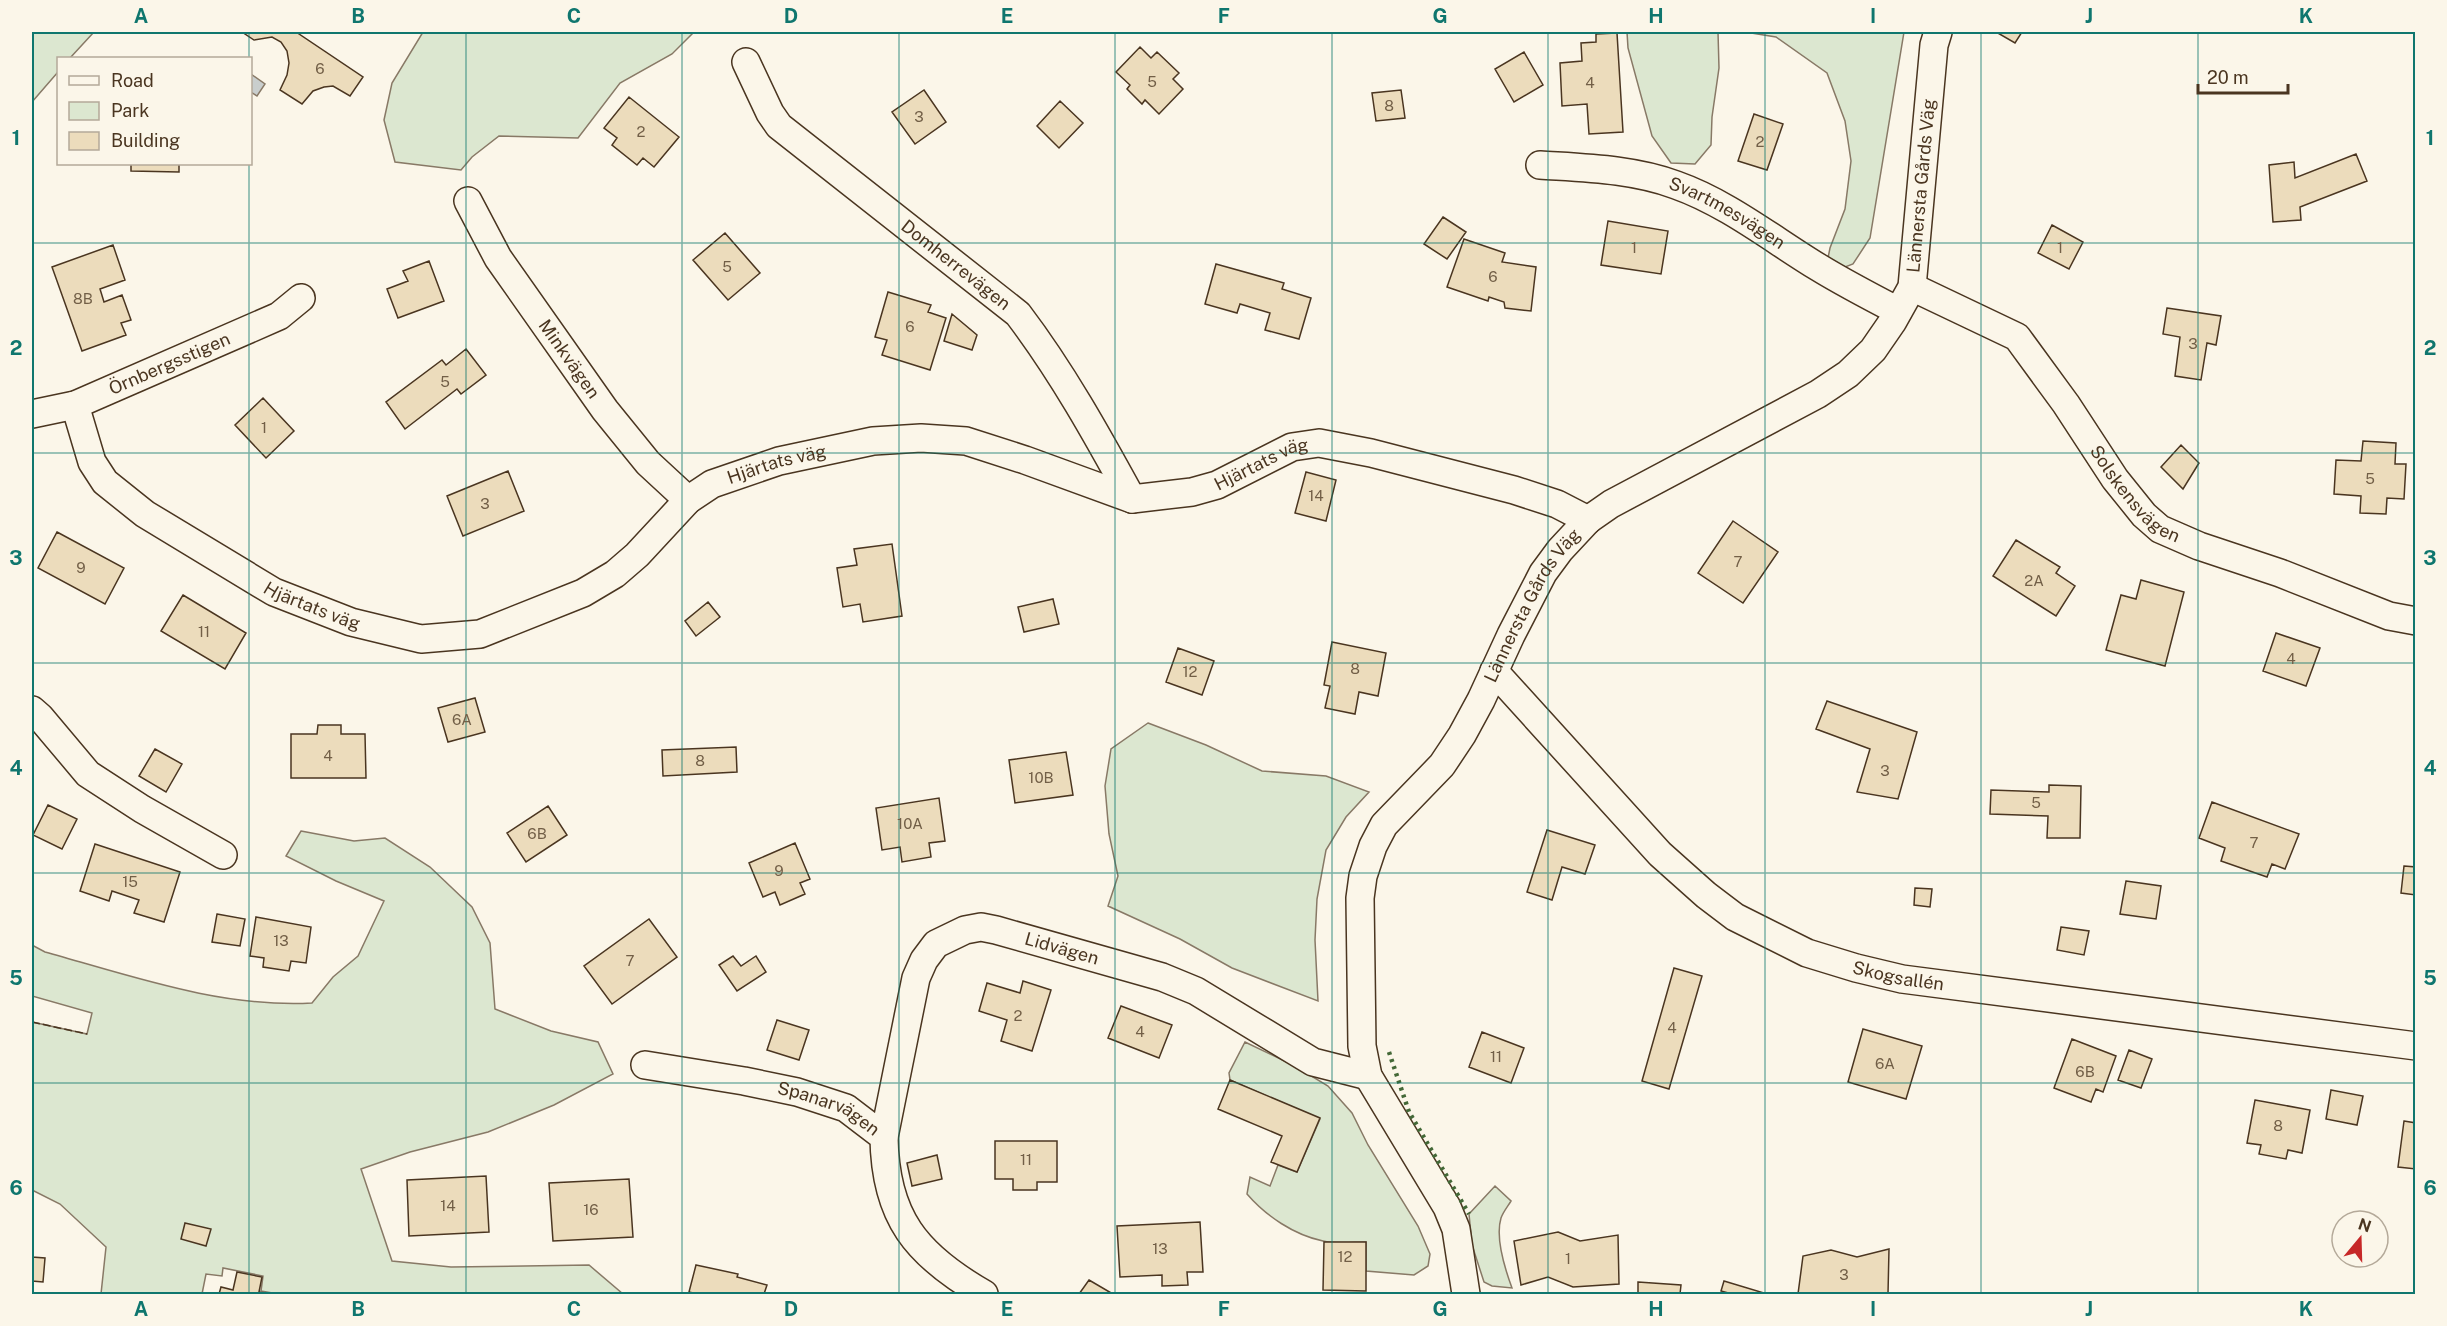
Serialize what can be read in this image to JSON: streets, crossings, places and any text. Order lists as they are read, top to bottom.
{
  "streets": {
    "street": [
      "Lännersta Gårds Väg",
      "Svartmesvägen",
      "Domherrevägen",
      "Minkvägen",
      "Örnbergsstigen",
      "Hjärtats väg",
      "Solskensvägen",
      "Lidvägen",
      "Skogsallén",
      "Spanarvägen"
    ]
  },
  "crossings": [
    ["Lännersta Gårds Väg", "Svartmesvägen"],
    ["Lännersta Gårds Väg", "Hjärtats väg"],
    ["Lännersta Gårds Väg", "Solskensvägen"],
    ["Lännersta Gårds Väg", "Lidvägen"],
    ["Lännersta Gårds Väg", "Skogsallén"],
    ["Domherrevägen", "Hjärtats väg"],
    ["Minkvägen", "Hjärtats väg"],
    ["Örnbergsstigen", "Hjärtats väg"],
    ["Lidvägen", "Spanarvägen"]
  ],
  "house_numbers": [
    "6",
    "5",
    "4",
    "8",
    "3",
    "2",
    "2",
    "1",
    "1",
    "5",
    "6",
    "8B",
    "6",
    "3",
    "5",
    "1",
    "5",
    "14",
    "3",
    "7",
    "9",
    "2A",
    "11",
    "4",
    "8",
    "12",
    "6A",
    "4",
    "8",
    "3",
    "10B",
    "5",
    "10A",
    "6B",
    "7",
    "9",
    "15",
    "13",
    "7",
    "2",
    "4",
    "4",
    "11",
    "6A",
    "6B",
    "8",
    "11",
    "14",
    "16",
    "13",
    "12",
    "1",
    "3"
  ],
  "legend": ["Road", "Park", "Building"],
  "scale_bar": "20 m",
  "north": "top",
  "grid": {
    "columns": [
      "A",
      "B",
      "C",
      "D",
      "E",
      "F",
      "G",
      "H",
      "I",
      "J",
      "K"
    ],
    "rows": [
      "1",
      "2",
      "3",
      "4",
      "5",
      "6"
    ]
  }
}
